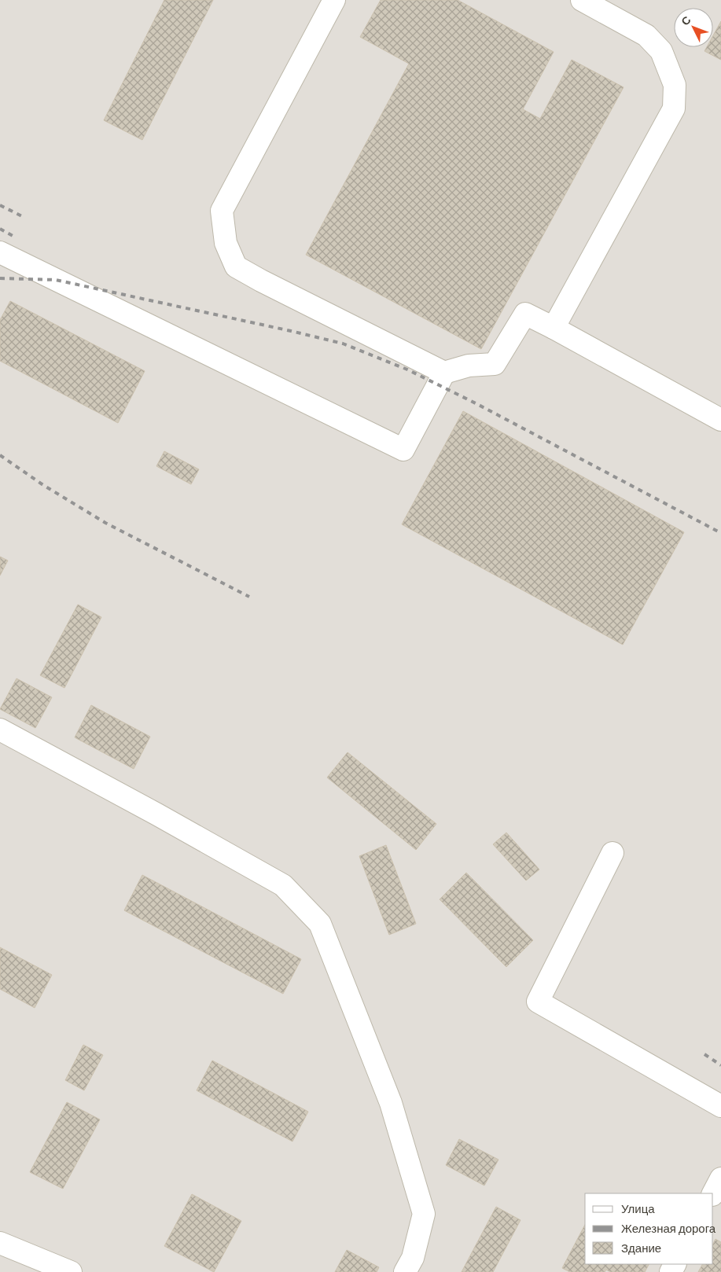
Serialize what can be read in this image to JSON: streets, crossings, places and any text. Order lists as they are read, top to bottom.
{
  "legend": ["Улица", "Железная дорога", "Здание"],
  "north": "top left"
}
